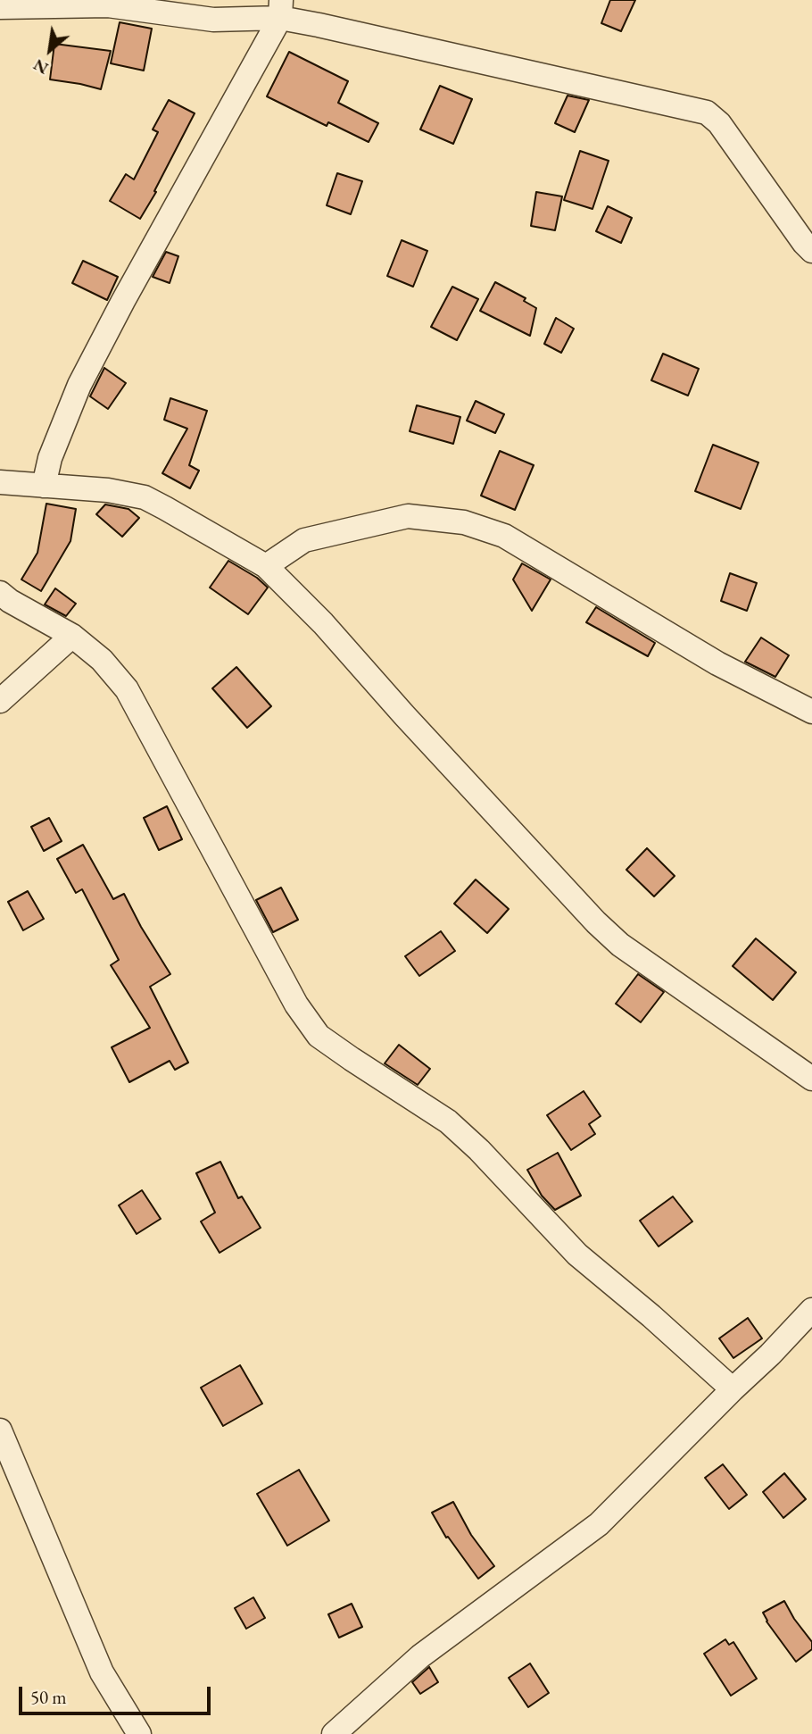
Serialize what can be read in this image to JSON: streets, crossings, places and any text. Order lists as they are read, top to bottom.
{
  "scale_bar": "50 m",
  "north": "bottom left"
}
